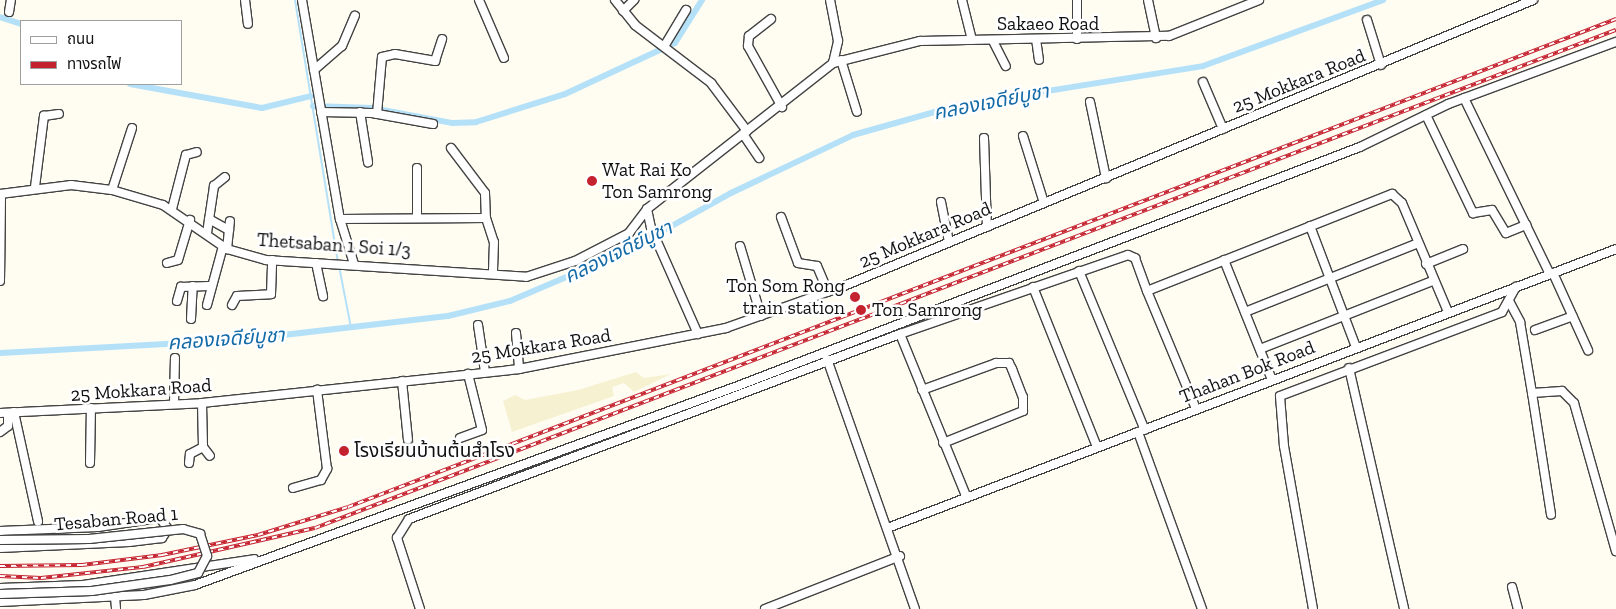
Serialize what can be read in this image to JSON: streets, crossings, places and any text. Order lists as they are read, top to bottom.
{
  "streets": {
    "street": [
      "Sakaeo Road",
      "25 Mokkara Road",
      "Thetsaban 1 Soi 1/3",
      "Thahan Bok Road",
      "Tesaban Road 1"
    ]
  },
  "water": ["คลองเจดีย์บูชา"],
  "places": [
    "Wat Rai Ko Ton Samrong",
    "Ton Som Rong train station",
    "Ton Samrong",
    "โรงเรียนบ้านต้นสำโรง"
  ],
  "legend": ["ถนน", "ทางรถไฟ"]
}
